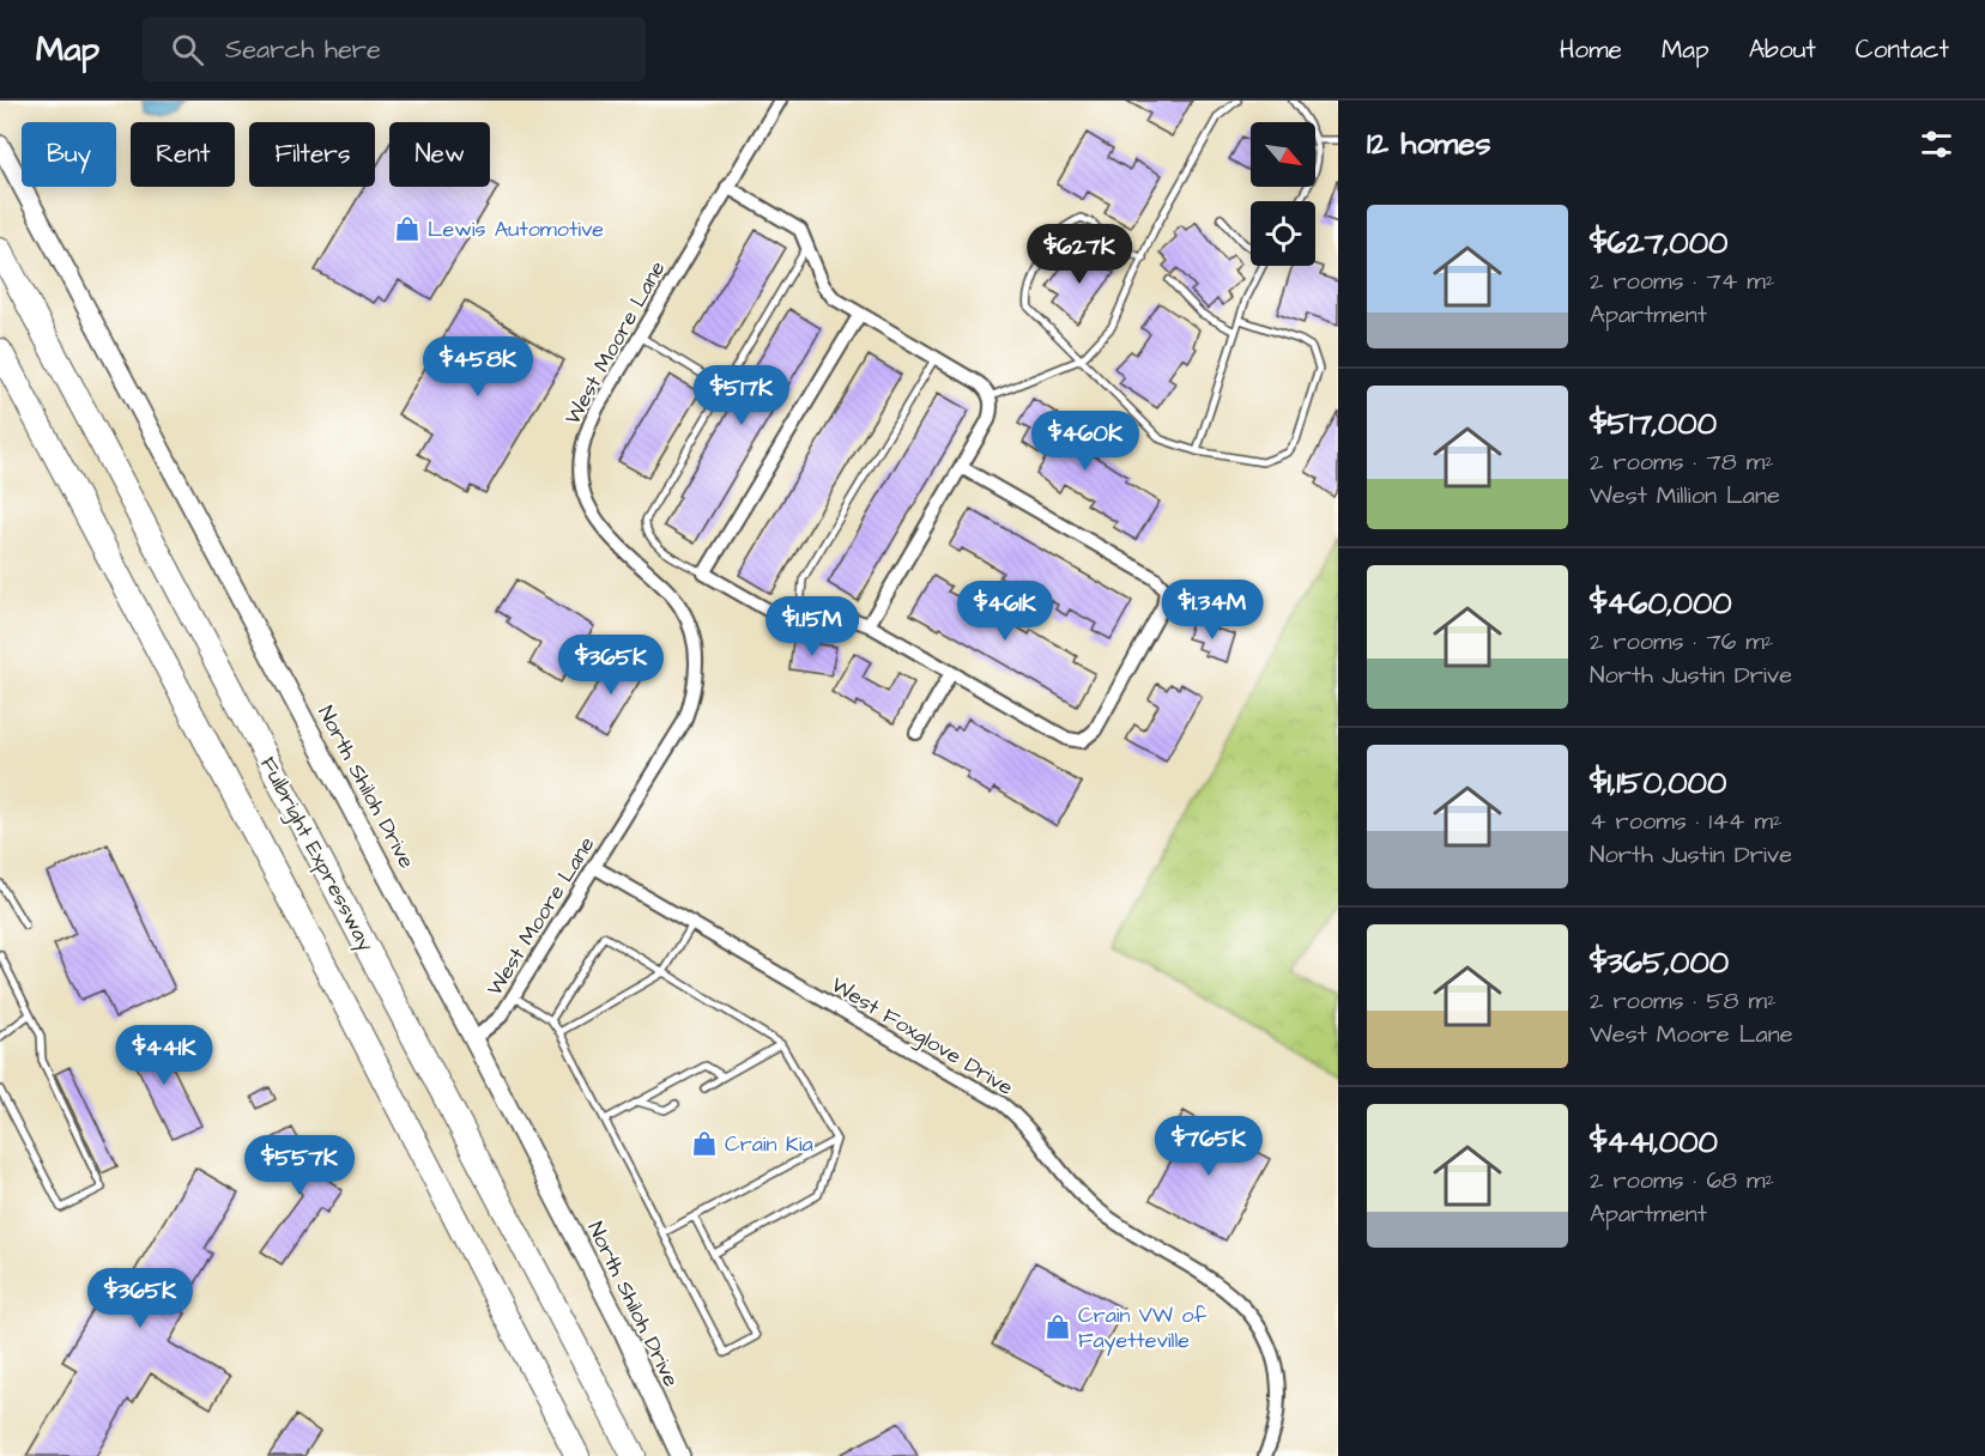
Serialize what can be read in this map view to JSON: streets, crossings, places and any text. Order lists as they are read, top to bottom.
{
  "streets": {
    "highway": ["Fulbright Expressway"],
    "street": ["West Moore Lane", "North Shiloh Drive", "West Foxglove Drive"]
  },
  "crossings": [
    ["West Moore Lane", "North Shiloh Drive"],
    ["West Moore Lane", "West Foxglove Drive"]
  ],
  "places": {
    "shop": ["Lewis Automotive", "Crain Kia", "Crain VW of Fayetteville"]
  },
  "north": "bottom right",
  "page": {
    "header": "Map",
    "search": "Search here",
    "nav": [
      "Home",
      "Map",
      "About",
      "Contact"
    ],
    "heading": "12 homes",
    "chip": [
      "Buy",
      "Rent",
      "Filters",
      "New"
    ],
    "list": [
      {
        "name": "$627,000",
        "note": "2 rooms · 74 m² · Apartment"
      },
      {
        "name": "$517,000",
        "note": "2 rooms · 78 m² · West Million Lane"
      },
      {
        "name": "$460,000",
        "note": "2 rooms · 76 m² · North Justin Drive"
      },
      {
        "name": "$1,150,000",
        "note": "4 rooms · 144 m² · North Justin Drive"
      },
      {
        "name": "$365,000",
        "note": "2 rooms · 58 m² · West Moore Lane"
      },
      {
        "name": "$441,000",
        "note": "2 rooms · 68 m² · Apartment"
      }
    ],
    "price": [
      "$627K",
      "$458K",
      "$517K",
      "$460K",
      "$1.34M",
      "$461K",
      "$1.15M",
      "$365K",
      "$441K",
      "$765K",
      "$557K",
      "$365K"
    ]
  }
}
